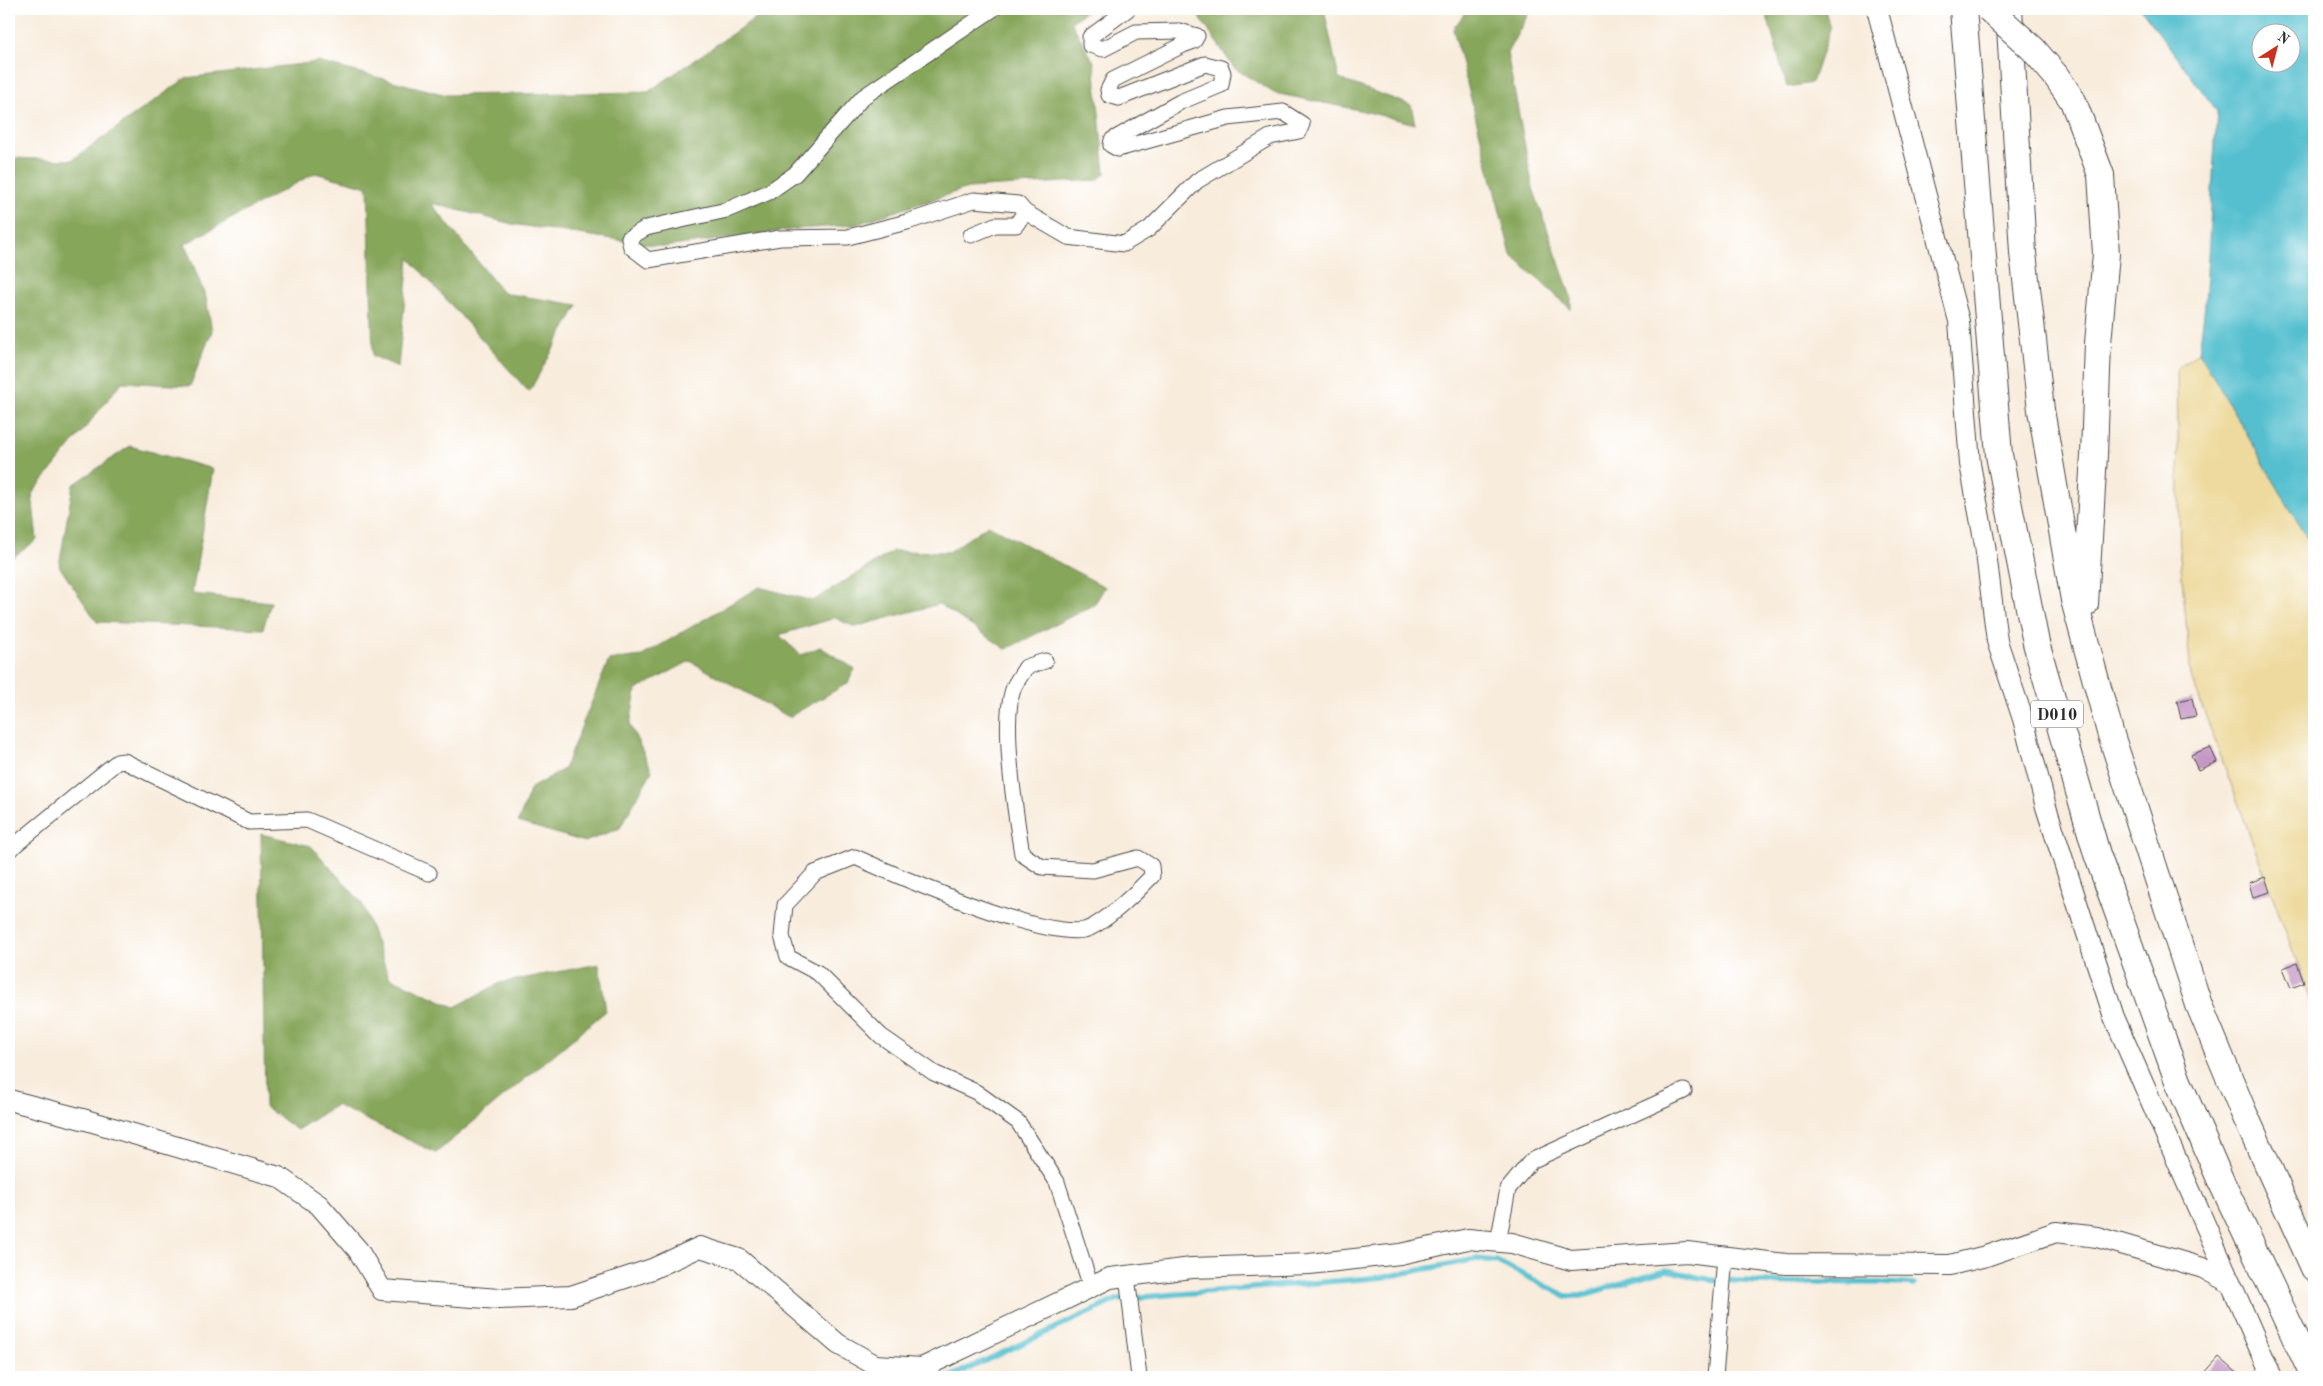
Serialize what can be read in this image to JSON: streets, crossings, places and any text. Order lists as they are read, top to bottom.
{
  "streets": {
    "highway": ["D010"]
  },
  "north": "top right"
}
